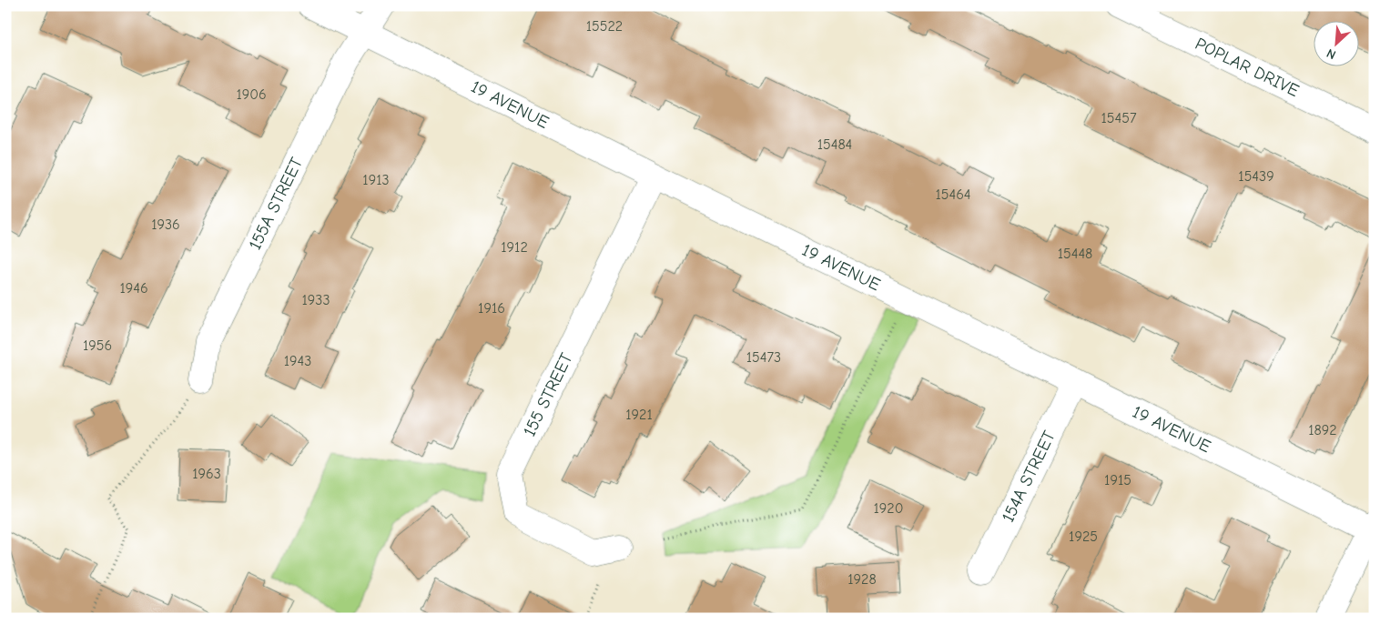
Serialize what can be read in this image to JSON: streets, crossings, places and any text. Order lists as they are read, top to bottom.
{
  "streets": {
    "street": [
      "POPLAR DRIVE",
      "19 AVENUE",
      "155A STREET",
      "155 STREET",
      "154A STREET"
    ]
  },
  "crossings": [
    ["19 AVENUE", "155A STREET"],
    ["19 AVENUE", "155 STREET"],
    ["19 AVENUE", "154A STREET"]
  ],
  "house_numbers": [
    "15522",
    "1906",
    "15457",
    "15484",
    "15439",
    "1913",
    "15464",
    "1936",
    "1912",
    "15448",
    "1946",
    "1933",
    "1916",
    "1956",
    "15473",
    "1943",
    "1921",
    "1892",
    "1963",
    "1915",
    "1920",
    "1925",
    "1928"
  ],
  "north": "bottom left"
}
